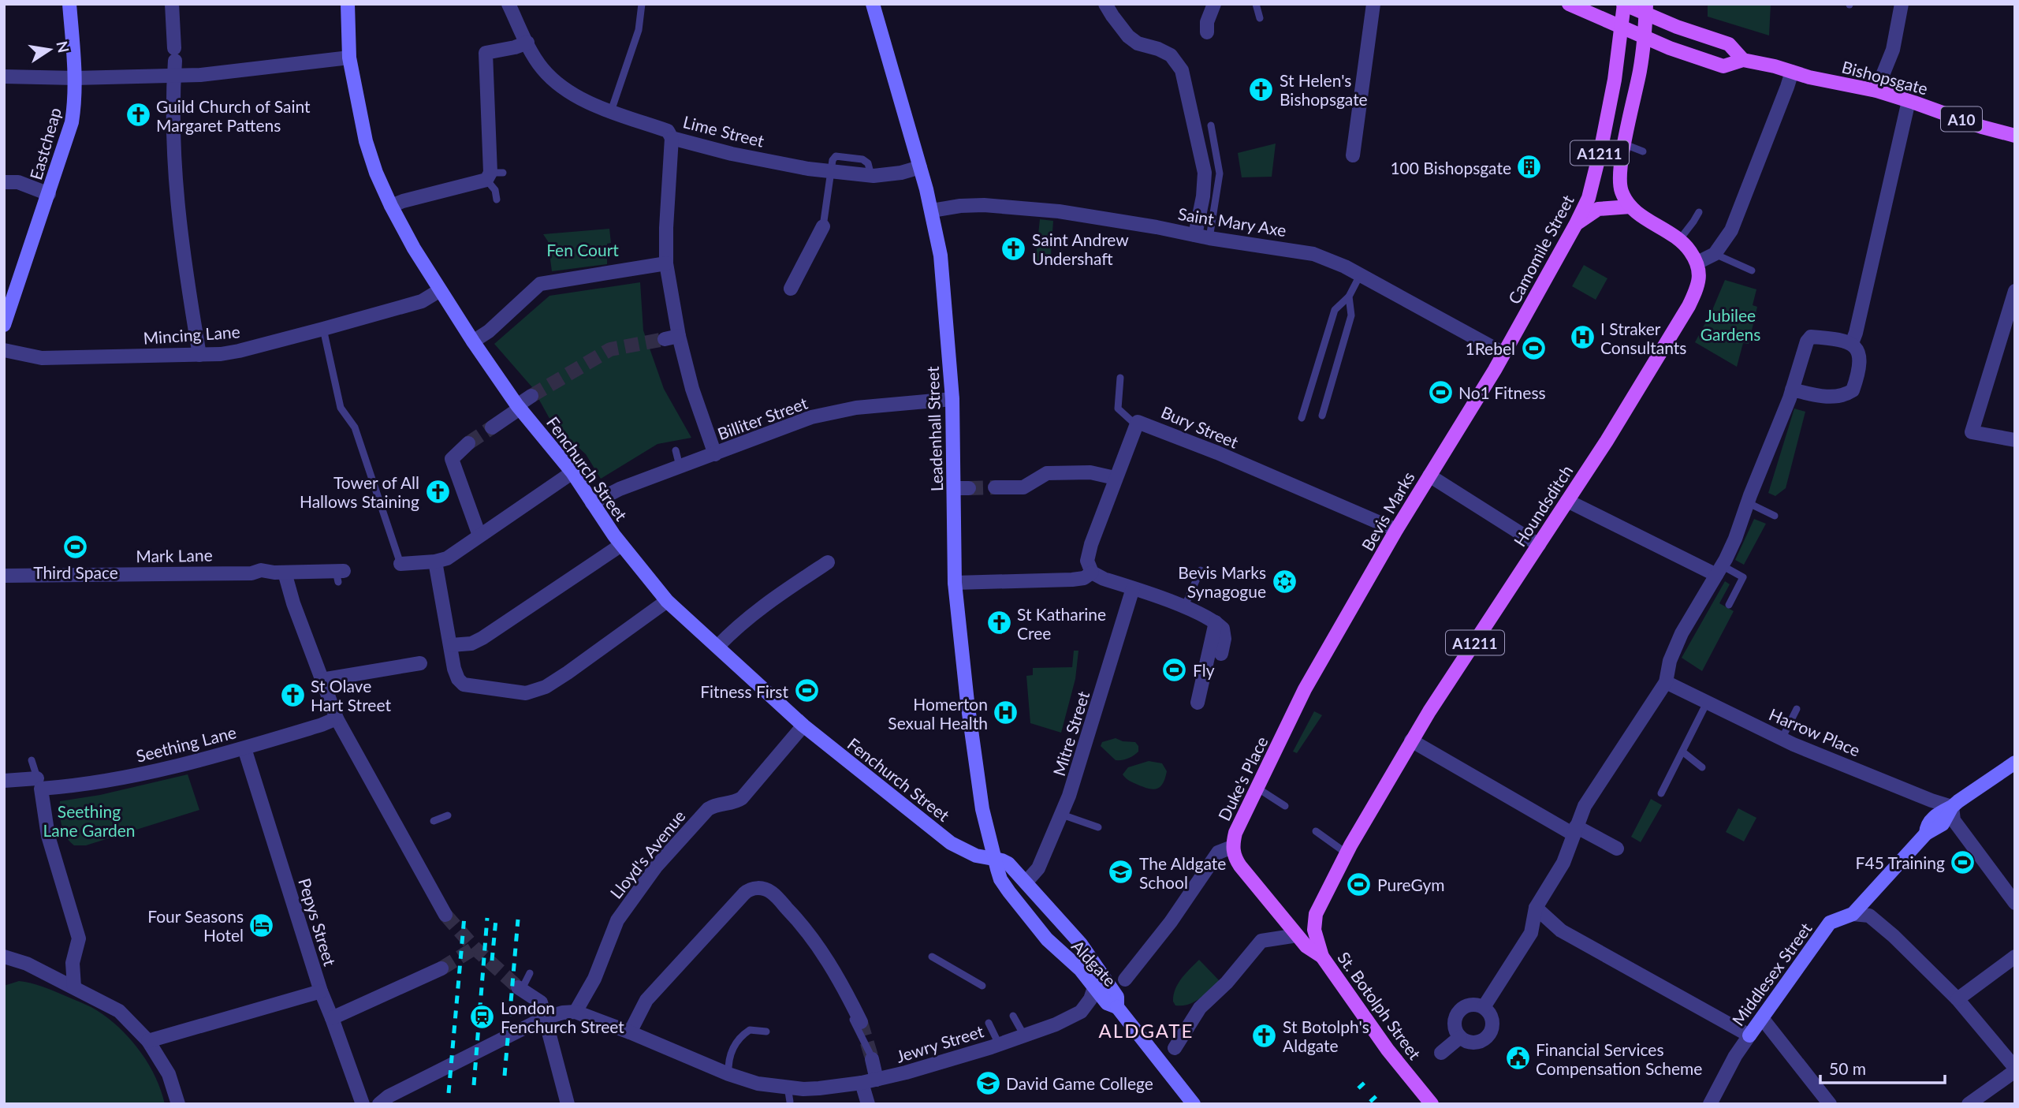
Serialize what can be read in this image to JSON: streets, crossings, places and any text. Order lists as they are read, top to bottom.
{
  "streets": {
    "main road": [
      "Bishopsgate",
      "A10",
      "A1211",
      "Camomile Street",
      "Houndsditch",
      "Bevis Marks",
      "Duke's Place",
      "St. Botolph Street"
    ],
    "street": [
      "Lime Street",
      "Eastcheap",
      "Saint Mary Axe",
      "Mincing Lane",
      "Billiter Street",
      "Bury Street",
      "Leadenhall Street",
      "Fenchurch Street",
      "Mark Lane",
      "Harrow Place",
      "Mitre Street",
      "Seething Lane",
      "Lloyd's Avenue",
      "Pepys Street",
      "Aldgate",
      "Middlesex Street",
      "Jewry Street"
    ]
  },
  "crossings": [
    ["Bishopsgate", "A1211"],
    ["Bishopsgate", "Camomile Street"],
    ["Lime Street", "Leadenhall Street"],
    ["A1211", "Camomile Street"],
    ["Saint Mary Axe", "Camomile Street"],
    ["Saint Mary Axe", "Leadenhall Street"],
    ["Saint Mary Axe", "Bevis Marks"],
    ["Camomile Street", "Bevis Marks"],
    ["Mincing Lane", "Fenchurch Street"],
    ["Billiter Street", "Leadenhall Street"],
    ["Billiter Street", "Fenchurch Street"],
    ["Bury Street", "Bevis Marks"],
    ["Leadenhall Street", "Aldgate"],
    ["Fenchurch Street", "Lloyd's Avenue"],
    ["Fenchurch Street", "Aldgate"],
    ["Houndsditch", "St. Botolph Street"],
    ["Bevis Marks", "Duke's Place"],
    ["Harrow Place", "Middlesex Street"],
    ["Mitre Street", "Aldgate"],
    ["Seething Lane", "Pepys Street"],
    ["Duke's Place", "St. Botolph Street"],
    ["Lloyd's Avenue", "Jewry Street"],
    ["Aldgate", "Jewry Street"]
  ],
  "districts": ["ALDGATE"],
  "parks": ["Fen Court", "Jubilee Gardens", "Seething Lane Garden"],
  "places": {
    "church": [
      "St Helen's Bishopsgate",
      "Guild Church of Saint Margaret Pattens",
      "Saint Andrew Undershaft",
      "Tower of All Hallows Staining",
      "St Katharine Cree",
      "St Olave Hart Street",
      "St Botolph's Aldgate"
    ],
    "building": ["100 Bishopsgate"],
    "hospital": ["I Straker Consultants", "Homerton Sexual Health"],
    "sports": [
      "1Rebel",
      "No1 Fitness",
      "Third Space",
      "Fly",
      "Fitness First",
      "F45 Training",
      "PureGym"
    ],
    "synagogue": ["Bevis Marks Synagogue"],
    "school or university": ["The Aldgate School", "David Game College"],
    "hotel": ["Four Seasons Hotel"],
    "station": ["London Fenchurch Street"],
    "public building": ["Financial Services Compensation Scheme"]
  },
  "scale_bar": "50 m",
  "north": "right"
}
